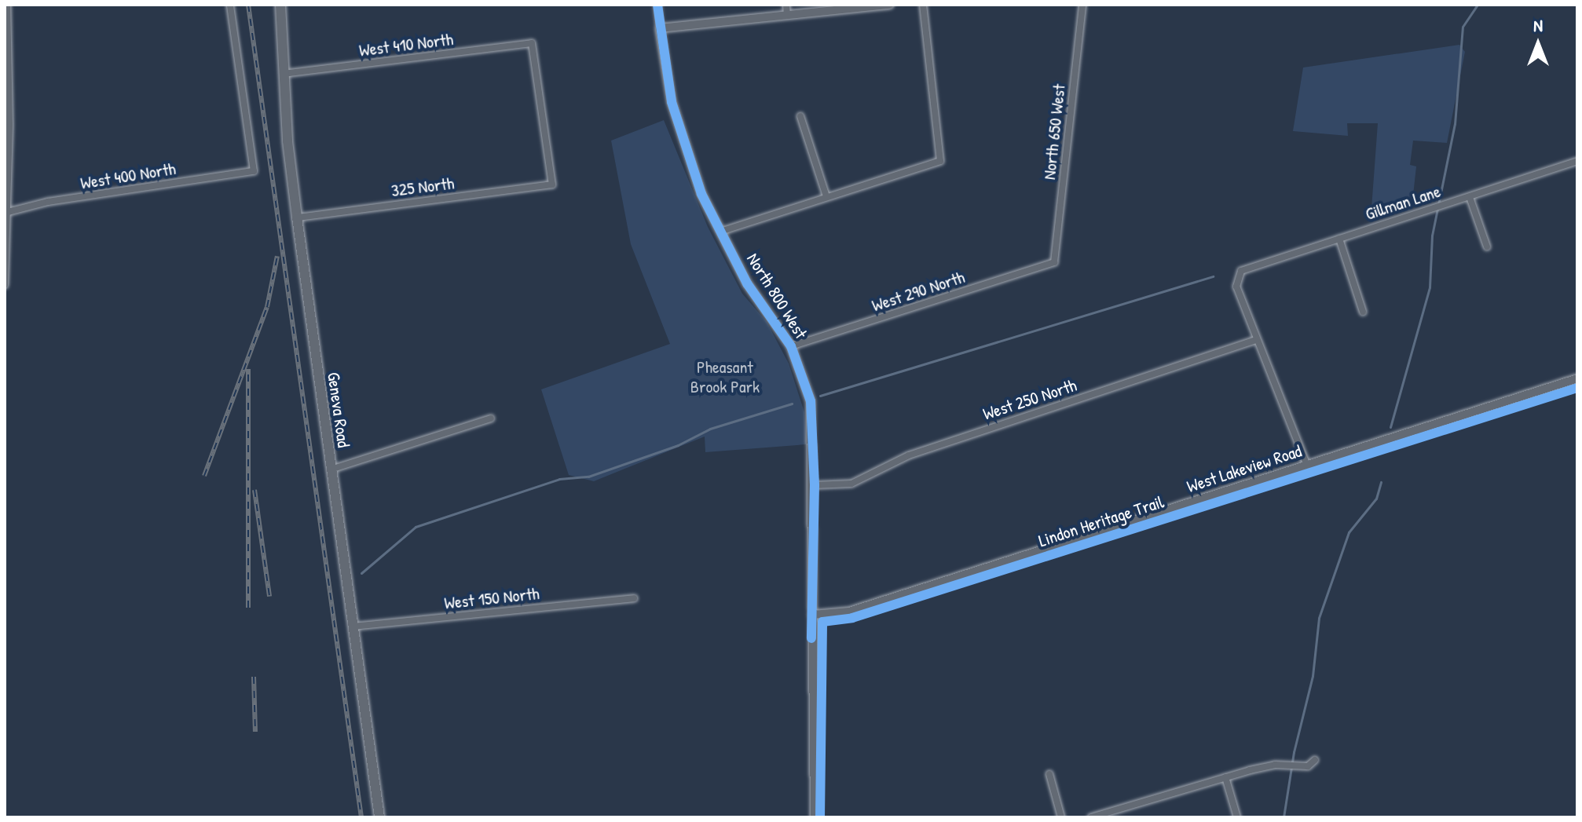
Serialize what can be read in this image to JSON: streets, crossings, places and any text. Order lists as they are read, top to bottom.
{
  "streets": {
    "main road": ["Geneva Road"],
    "street": [
      "West 410 North",
      "North 650 West",
      "West 400 North",
      "325 North",
      "Gillman Lane",
      "West 290 North",
      "North 800 West",
      "West 250 North",
      "West Lakeview Road",
      "West 150 North"
    ],
    "cycle path": ["Lindon Heritage Trail"]
  },
  "crossings": [
    ["West 410 North", "325 North"],
    ["West 410 North", "Geneva Road"],
    ["North 650 West", "West 290 North"],
    ["325 North", "Geneva Road"],
    ["Gillman Lane", "West 250 North"],
    ["West 290 North", "North 800 West"],
    ["North 800 West", "West 250 North"],
    ["North 800 West", "West Lakeview Road"],
    ["Geneva Road", "West 150 North"]
  ],
  "parks": ["Pheasant Brook Park"],
  "north": "top"
}
